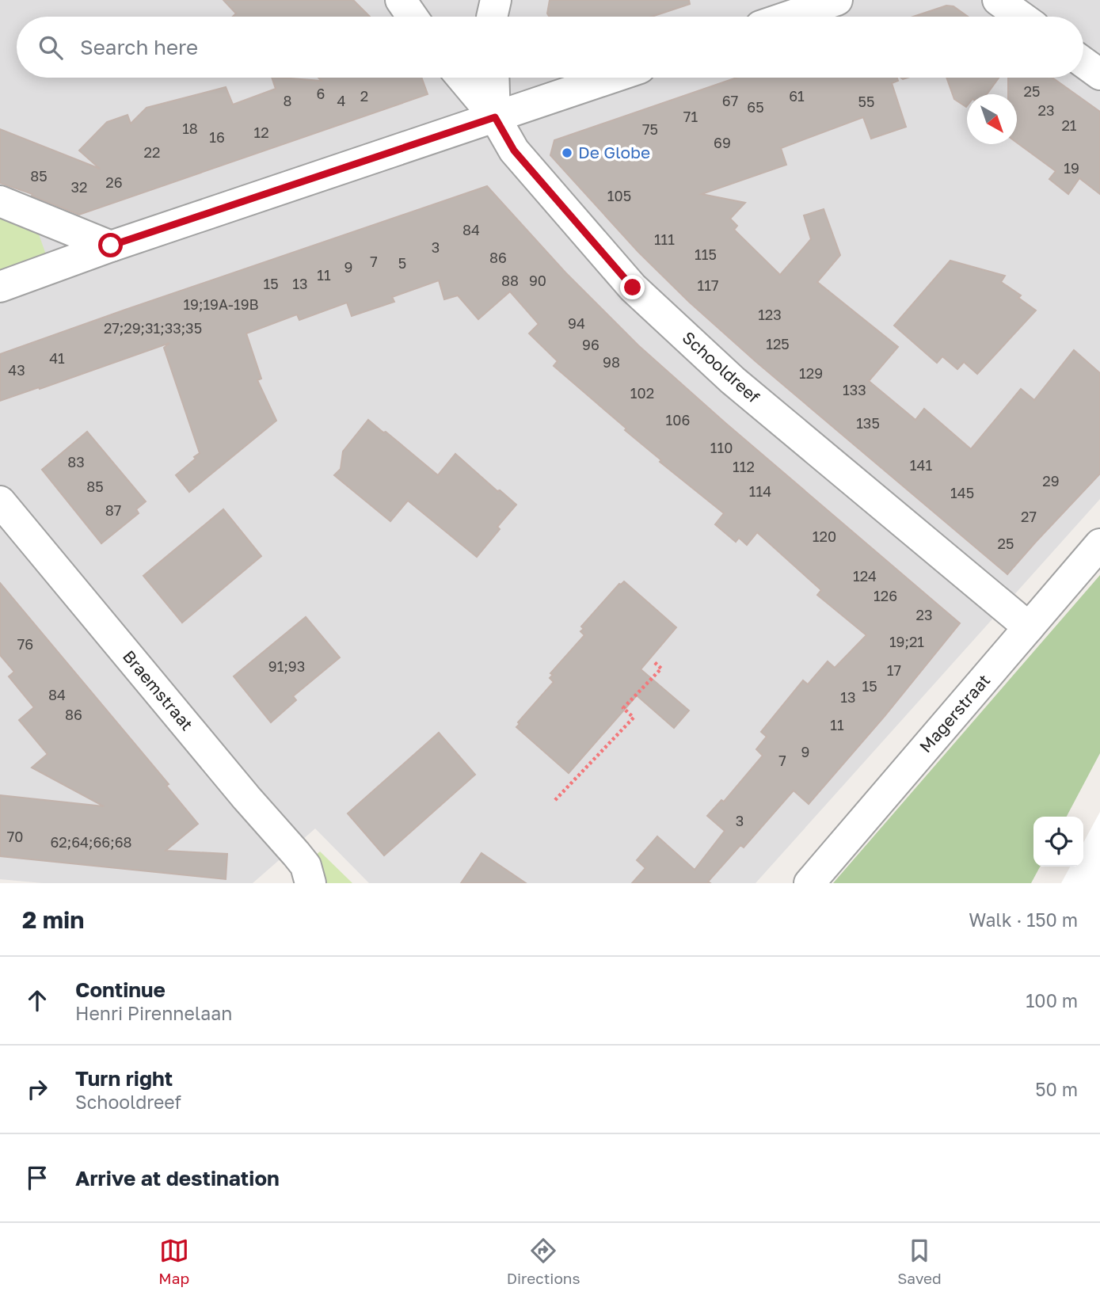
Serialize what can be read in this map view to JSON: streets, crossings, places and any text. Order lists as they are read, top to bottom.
{
  "streets": {
    "street": ["Schooldreef", "Braemstraat", "Magerstraat"]
  },
  "crossings": [
    ["Schooldreef", "Magerstraat"]
  ],
  "places": ["De Globe"],
  "house_numbers": [
    "25",
    "6",
    "2",
    "61",
    "8",
    "4",
    "67",
    "55",
    "65",
    "23",
    "71",
    "21",
    "18",
    "75",
    "12",
    "16",
    "69",
    "22",
    "19",
    "85",
    "26",
    "32",
    "105",
    "84",
    "111",
    "3",
    "115",
    "86",
    "7",
    "5",
    "9",
    "11",
    "88",
    "90",
    "15",
    "13",
    "117",
    "19;19A-19B",
    "123",
    "94",
    "27;29;31;33;35",
    "125",
    "96",
    "41",
    "98",
    "43",
    "129",
    "133",
    "102",
    "106",
    "135",
    "110",
    "83",
    "141",
    "112",
    "29",
    "85",
    "114",
    "145",
    "87",
    "27",
    "120",
    "25",
    "124",
    "126",
    "23",
    "19;21",
    "76",
    "91;93",
    "17",
    "15",
    "84",
    "13",
    "86",
    "11",
    "9",
    "7",
    "3",
    "70",
    "62;64;66;68"
  ],
  "north": "bottom right",
  "page": {
    "search": "Search here",
    "heading": ["2 min", "Walk · 150 m"],
    "list": [
      ["Continue", "Henri Pirennelaan", "100 m"],
      ["Turn right", "Schooldreef", "50 m"],
      "Arrive at destination"
    ],
    "nav": ["Map", "Directions", "Saved"]
  }
}
